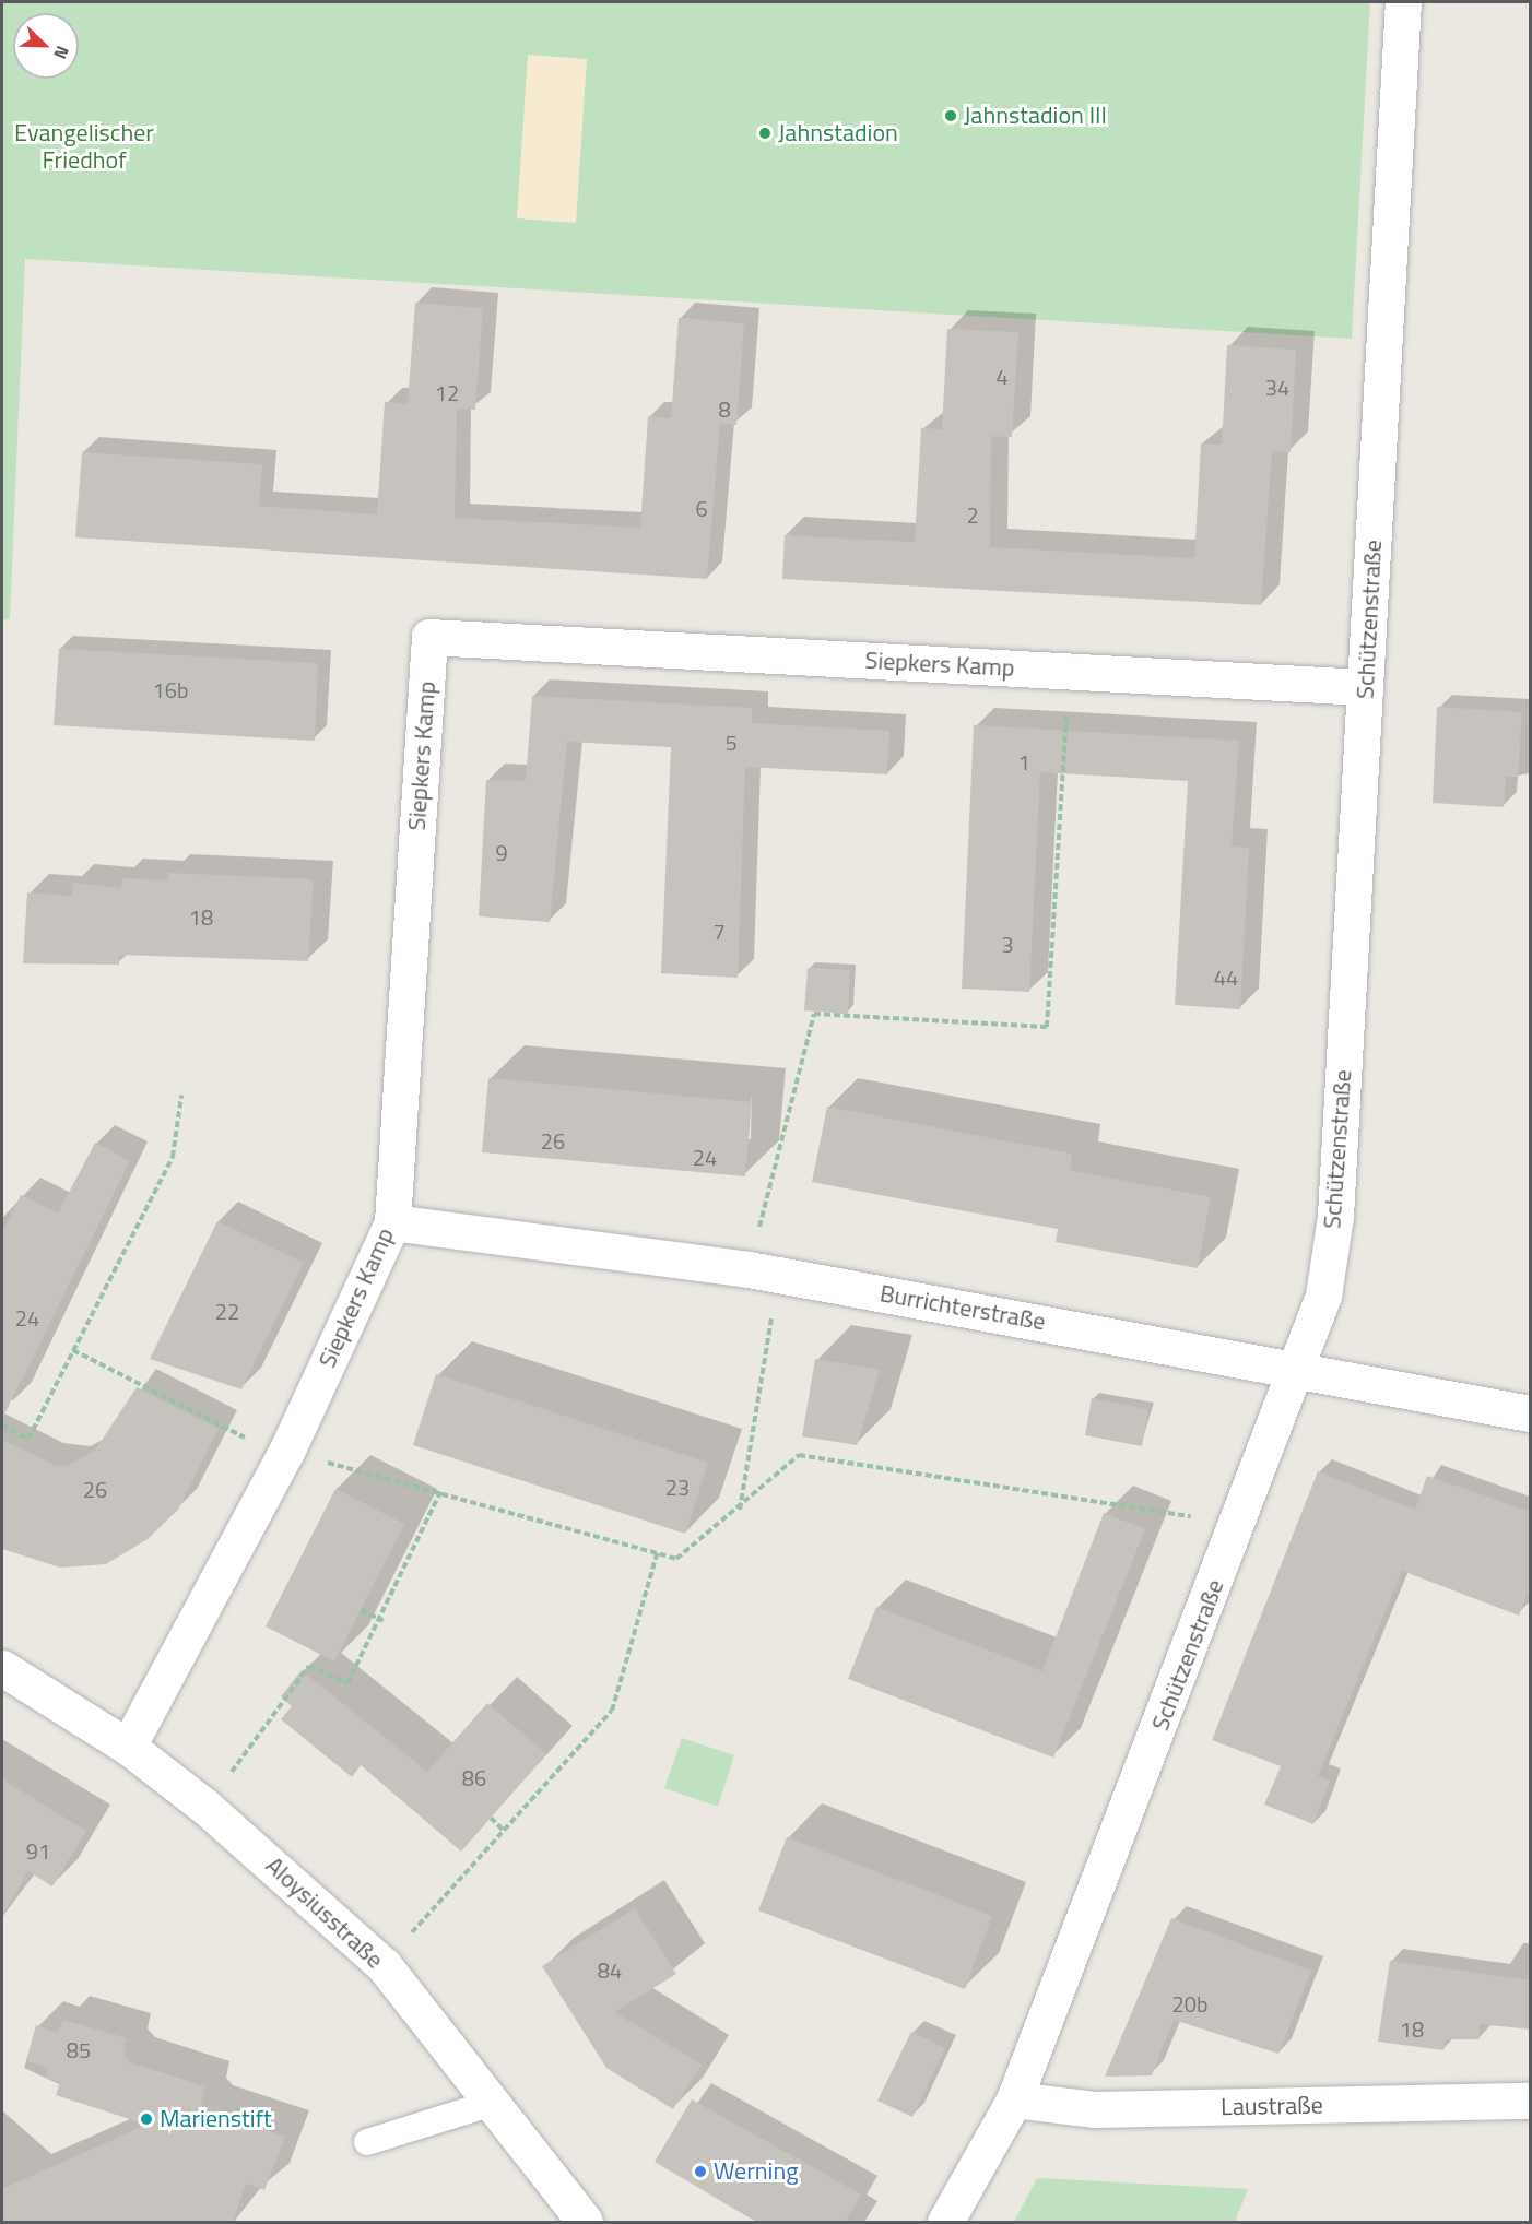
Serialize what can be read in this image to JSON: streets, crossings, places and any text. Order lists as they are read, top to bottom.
{
  "streets": {
    "street": [
      "Schützenstraße",
      "Siepkers Kamp",
      "Burrichterstraße",
      "Aloysiusstraße",
      "Laustraße"
    ]
  },
  "crossings": [
    ["Schützenstraße", "Siepkers Kamp"],
    ["Schützenstraße", "Burrichterstraße"],
    ["Schützenstraße", "Laustraße"],
    ["Siepkers Kamp", "Burrichterstraße"],
    ["Siepkers Kamp", "Aloysiusstraße"]
  ],
  "parks": ["Evangelischer Friedhof"],
  "places": [
    "Jahnstadion III",
    "Jahnstadion",
    "Marienstift",
    "Werning"
  ],
  "house_numbers": [
    "4",
    "34",
    "12",
    "8",
    "6",
    "2",
    "16b",
    "5",
    "1",
    "9",
    "18",
    "7",
    "3",
    "44",
    "26",
    "24",
    "22",
    "24",
    "23",
    "26",
    "86",
    "91",
    "84",
    "20b",
    "18",
    "85"
  ],
  "north": "bottom right"
}
